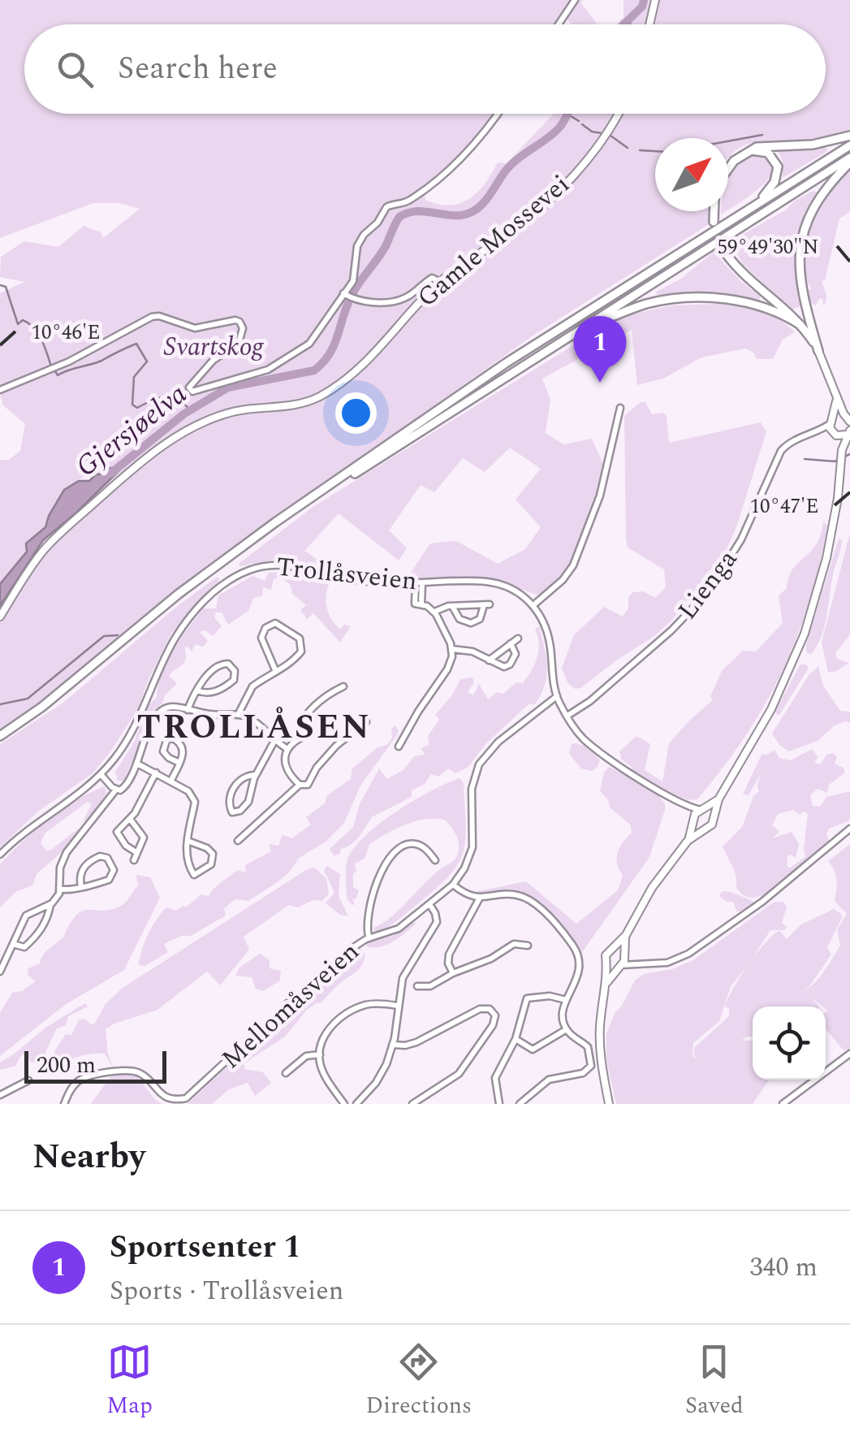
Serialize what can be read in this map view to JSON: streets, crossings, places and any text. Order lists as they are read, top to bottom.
{
  "streets": {
    "main road": ["Gamle Mossevei"],
    "street": ["Trollåsveien", "Lienga", "Mellomåsveien"]
  },
  "districts": ["TROLLÅSEN"],
  "water": ["Gjersjøelva"],
  "parks": ["Svartskog"],
  "scale_bar": "200 m",
  "north": "top right",
  "page": {
    "search": "Search here",
    "pins": "1",
    "scale": "200 m",
    "heading": "Nearby",
    "list": [
      {
        "mark": "1",
        "name": "Sportsenter 1",
        "note": "Sports · Trollåsveien",
        "value": "340 m"
      }
    ],
    "nav": ["Map", "Directions", "Saved"]
  },
  "coordinates": ["59°49'30\"N", "10°46'E", "10°47'E"]
}
